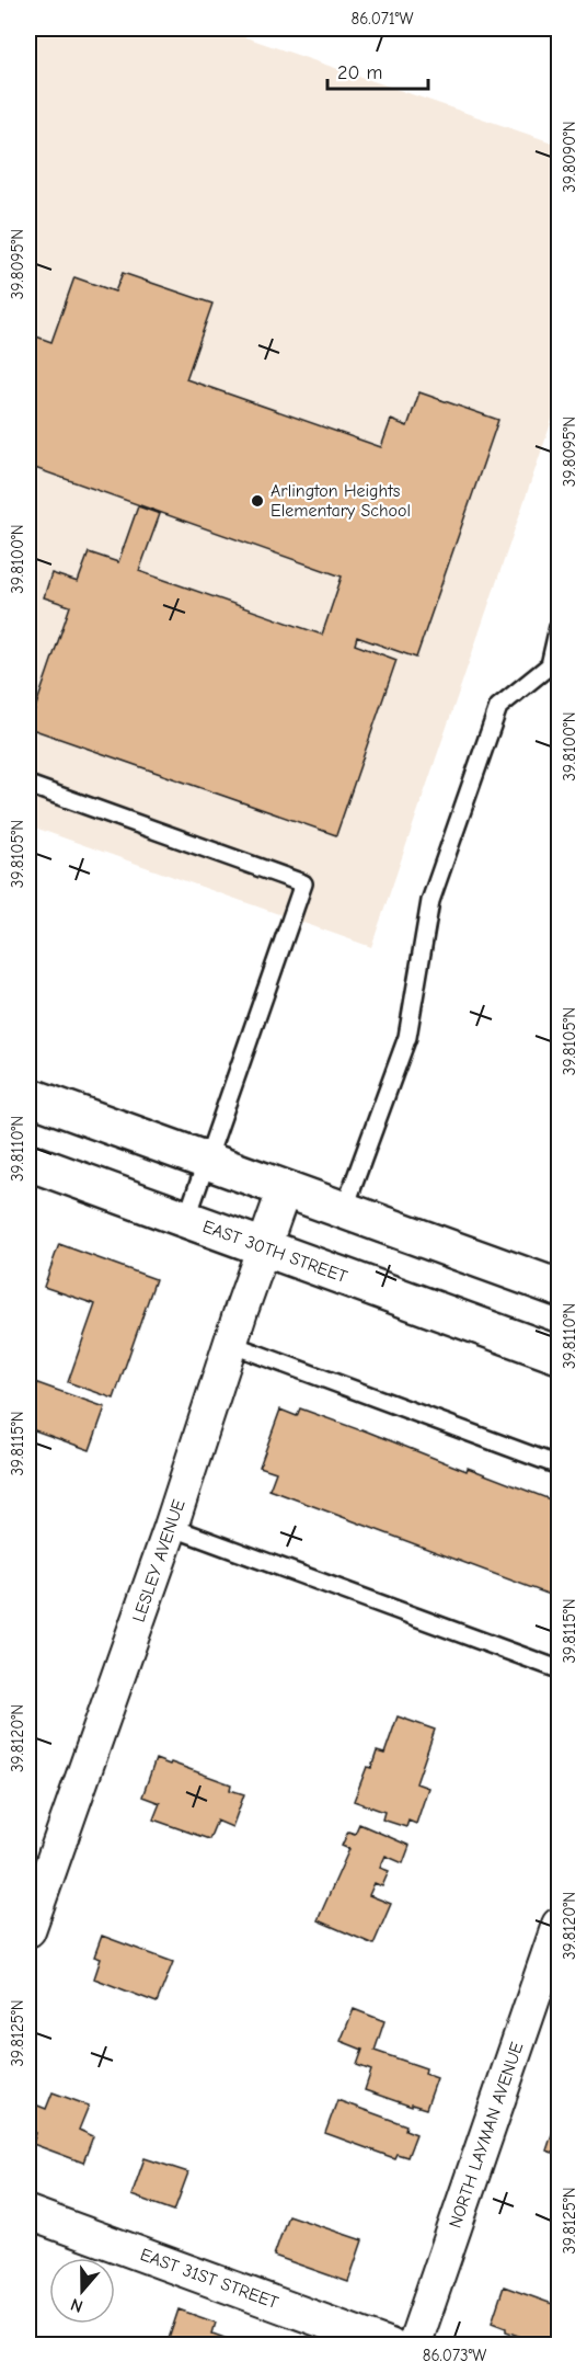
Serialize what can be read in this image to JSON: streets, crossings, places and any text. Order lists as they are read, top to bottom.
{
  "streets": {
    "main road": ["EAST 30TH STREET"],
    "street": ["LESLEY AVENUE", "NORTH LAYMAN AVENUE", "EAST 31ST STREET"]
  },
  "crossings": [
    ["EAST 30TH STREET", "LESLEY AVENUE"]
  ],
  "places": ["Arlington Heights Elementary School"],
  "scale_bar": "20 m",
  "north": "bottom",
  "coordinates": [
    "86.071°W",
    "39.8090°N",
    "39.8095°N",
    "39.8100°N",
    "39.8105°N",
    "39.8110°N",
    "39.8115°N",
    "39.8120°N",
    "39.8125°N",
    "86.073°W"
  ]
}
